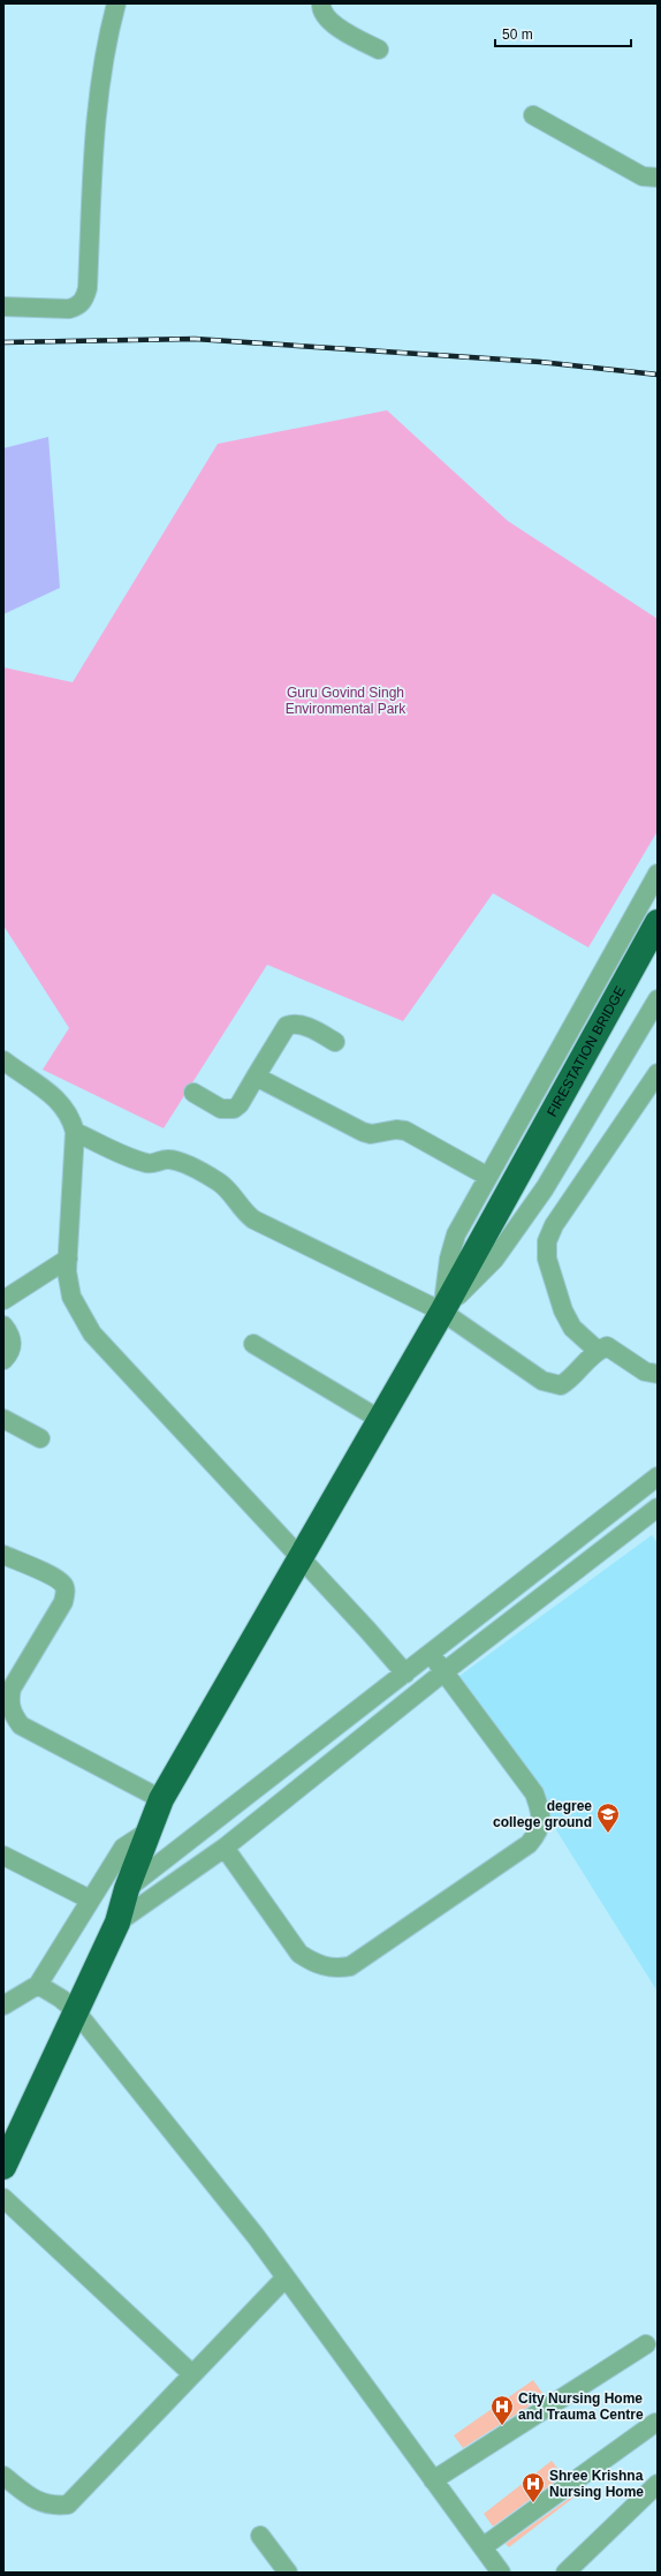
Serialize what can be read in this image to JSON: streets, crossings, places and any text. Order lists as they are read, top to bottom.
{
  "streets": {
    "highway": ["FIRESTATION BRIDGE"]
  },
  "parks": ["Guru Govind Singh Environmental Park"],
  "places": {
    "school or university": ["degree college ground"],
    "hospital": ["City Nursing Home and Trauma Centre", "Shree Krishna Nursing Home"]
  },
  "scale_bar": "50 m"
}
